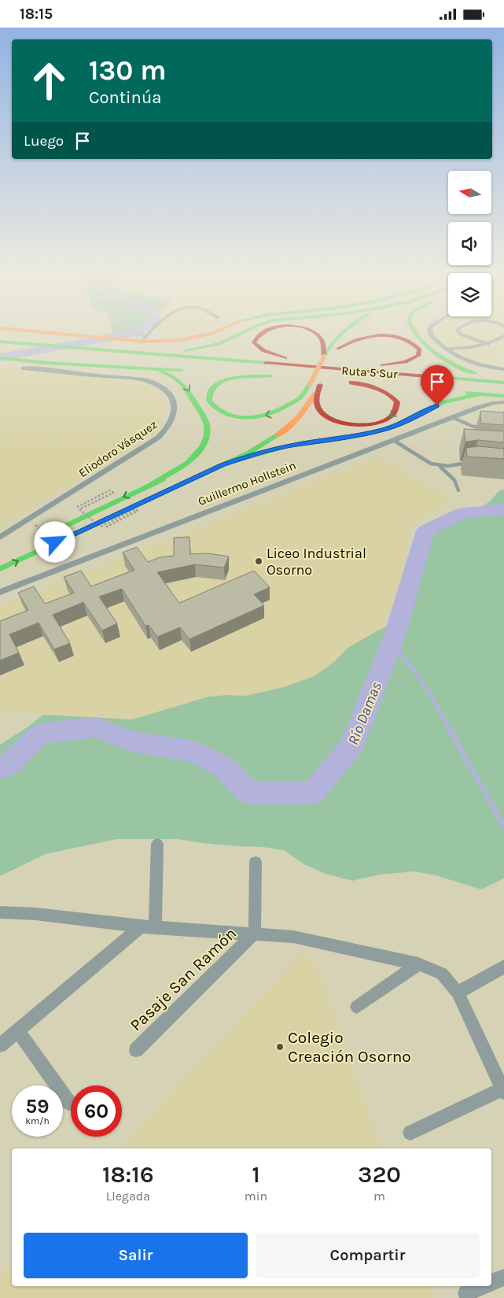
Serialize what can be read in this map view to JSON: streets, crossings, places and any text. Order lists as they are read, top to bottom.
{
  "streets": {
    "main road": ["Ruta 5 Sur"],
    "street": ["Eliodoro Vásquez", "Guillermo Hollstein", "Pasaje San Ramón"]
  },
  "water": ["Río Damas"],
  "places": ["Liceo Industrial Osorno", "Colegio Creación Osorno"],
  "north": "left",
  "page": {
    "status": "18:15",
    "turn": ["130 m", "Continúa"],
    "then": "Luego",
    "speed": "59 km/h",
    "limit": "60",
    "eta": [
      "18:16",
      "Llegada",
      "1",
      "min",
      "320",
      "m"
    ],
    "buttons": ["Salir", "Compartir"]
  }
}
